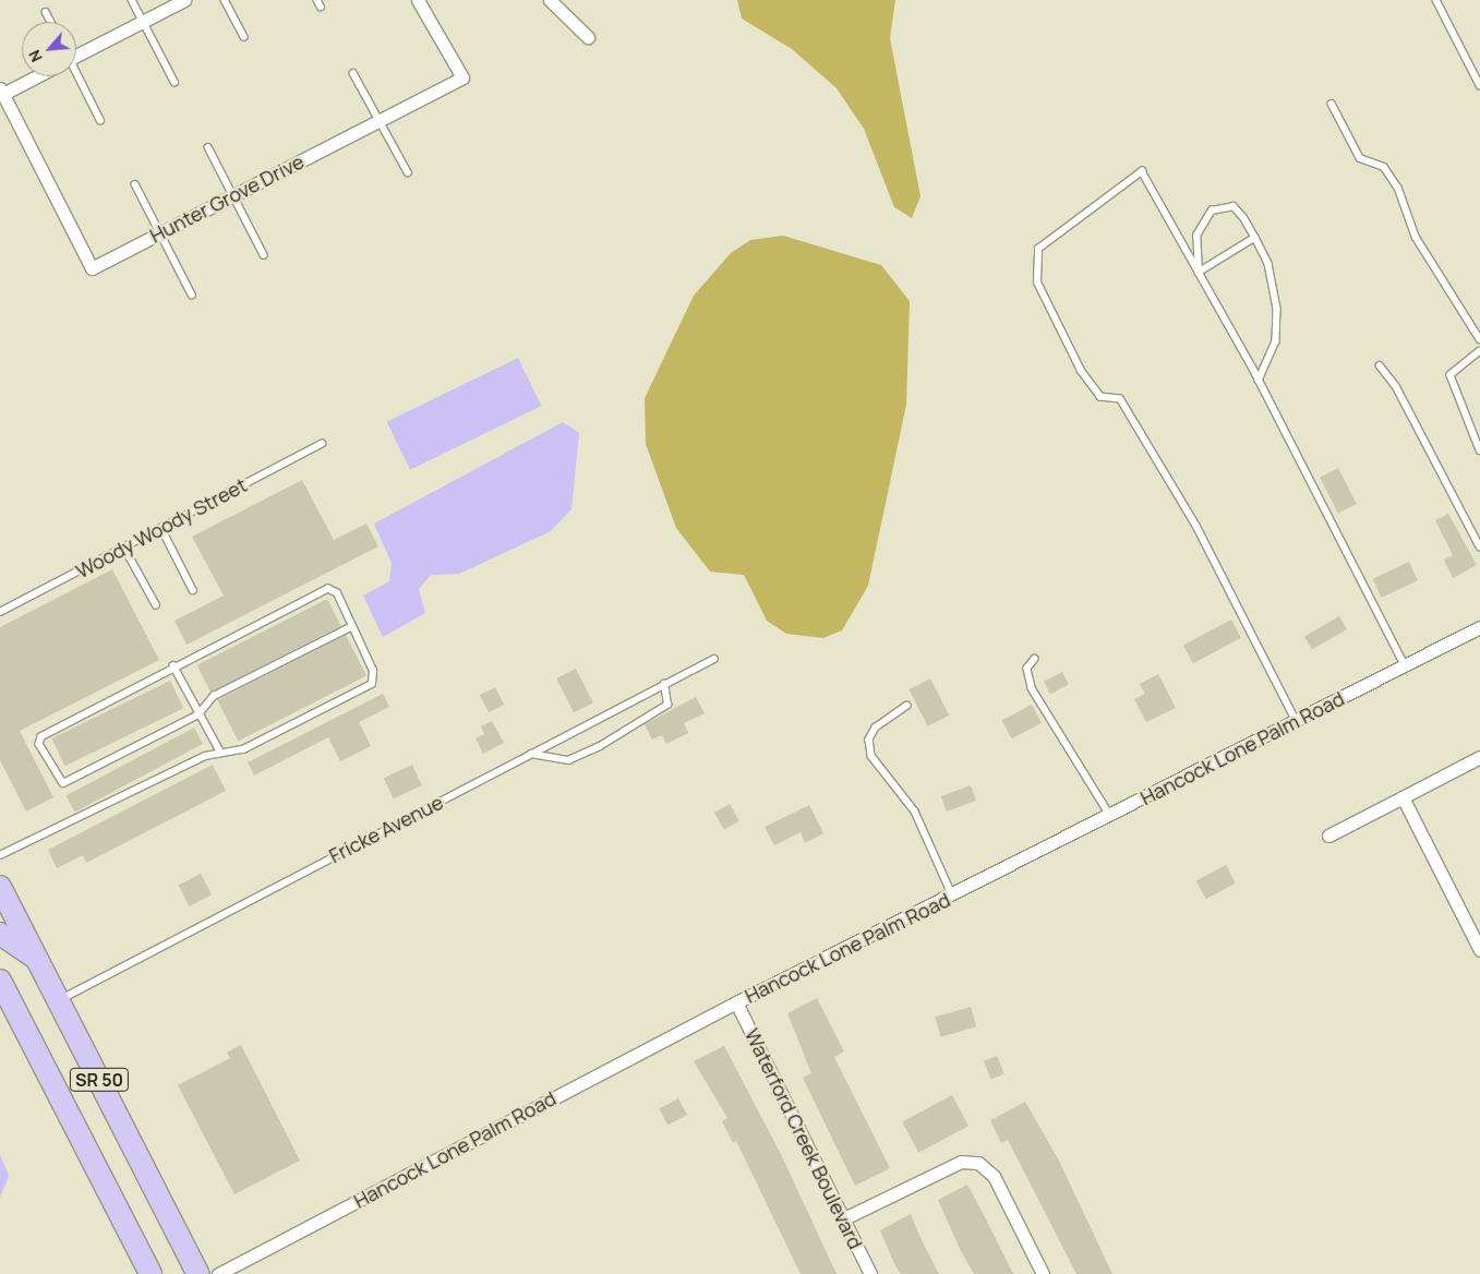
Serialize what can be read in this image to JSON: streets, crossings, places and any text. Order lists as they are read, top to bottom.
{
  "streets": {
    "highway": ["SR 50"],
    "street": ["Hunter Grove Drive", "Hancock Lone Palm Road", "Waterford Creek Boulevard"],
    "lane": ["Woody Woody Street", "Fricke Avenue"]
  },
  "crossings": [
    ["Hancock Lone Palm Road", "Waterford Creek Boulevard"],
    ["Fricke Avenue", "SR 50"]
  ],
  "north": "bottom left"
}
